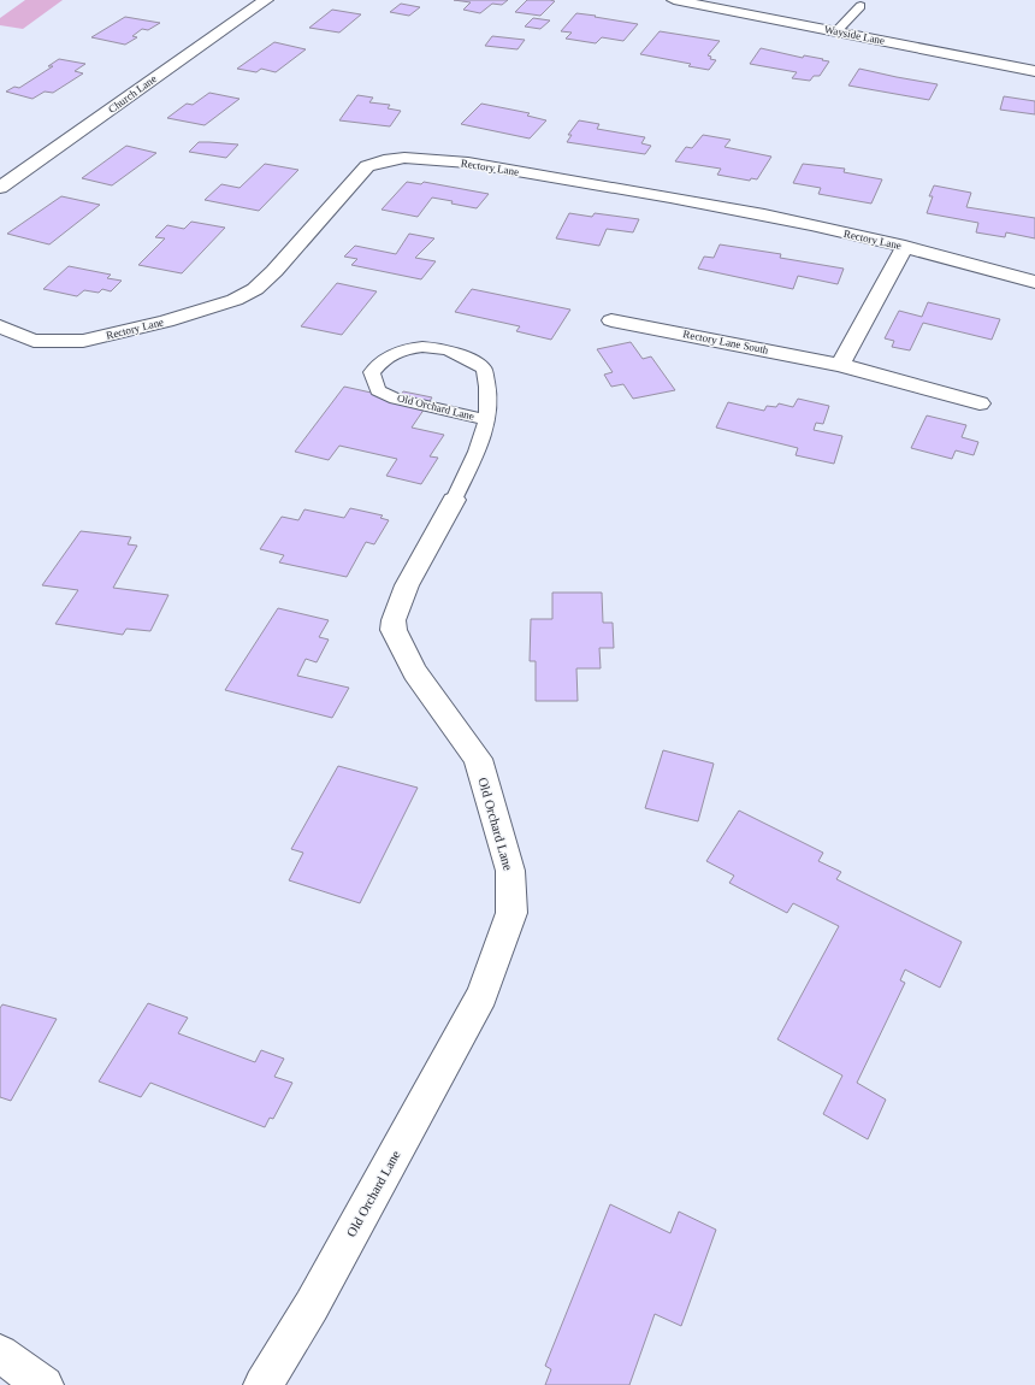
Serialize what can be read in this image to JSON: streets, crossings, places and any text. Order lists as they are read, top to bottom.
{
  "streets": {
    "street": [
      "Wayside Lane",
      "Church Lane",
      "Rectory Lane",
      "Rectory Lane South",
      "Old Orchard Lane"
    ]
  }
}
